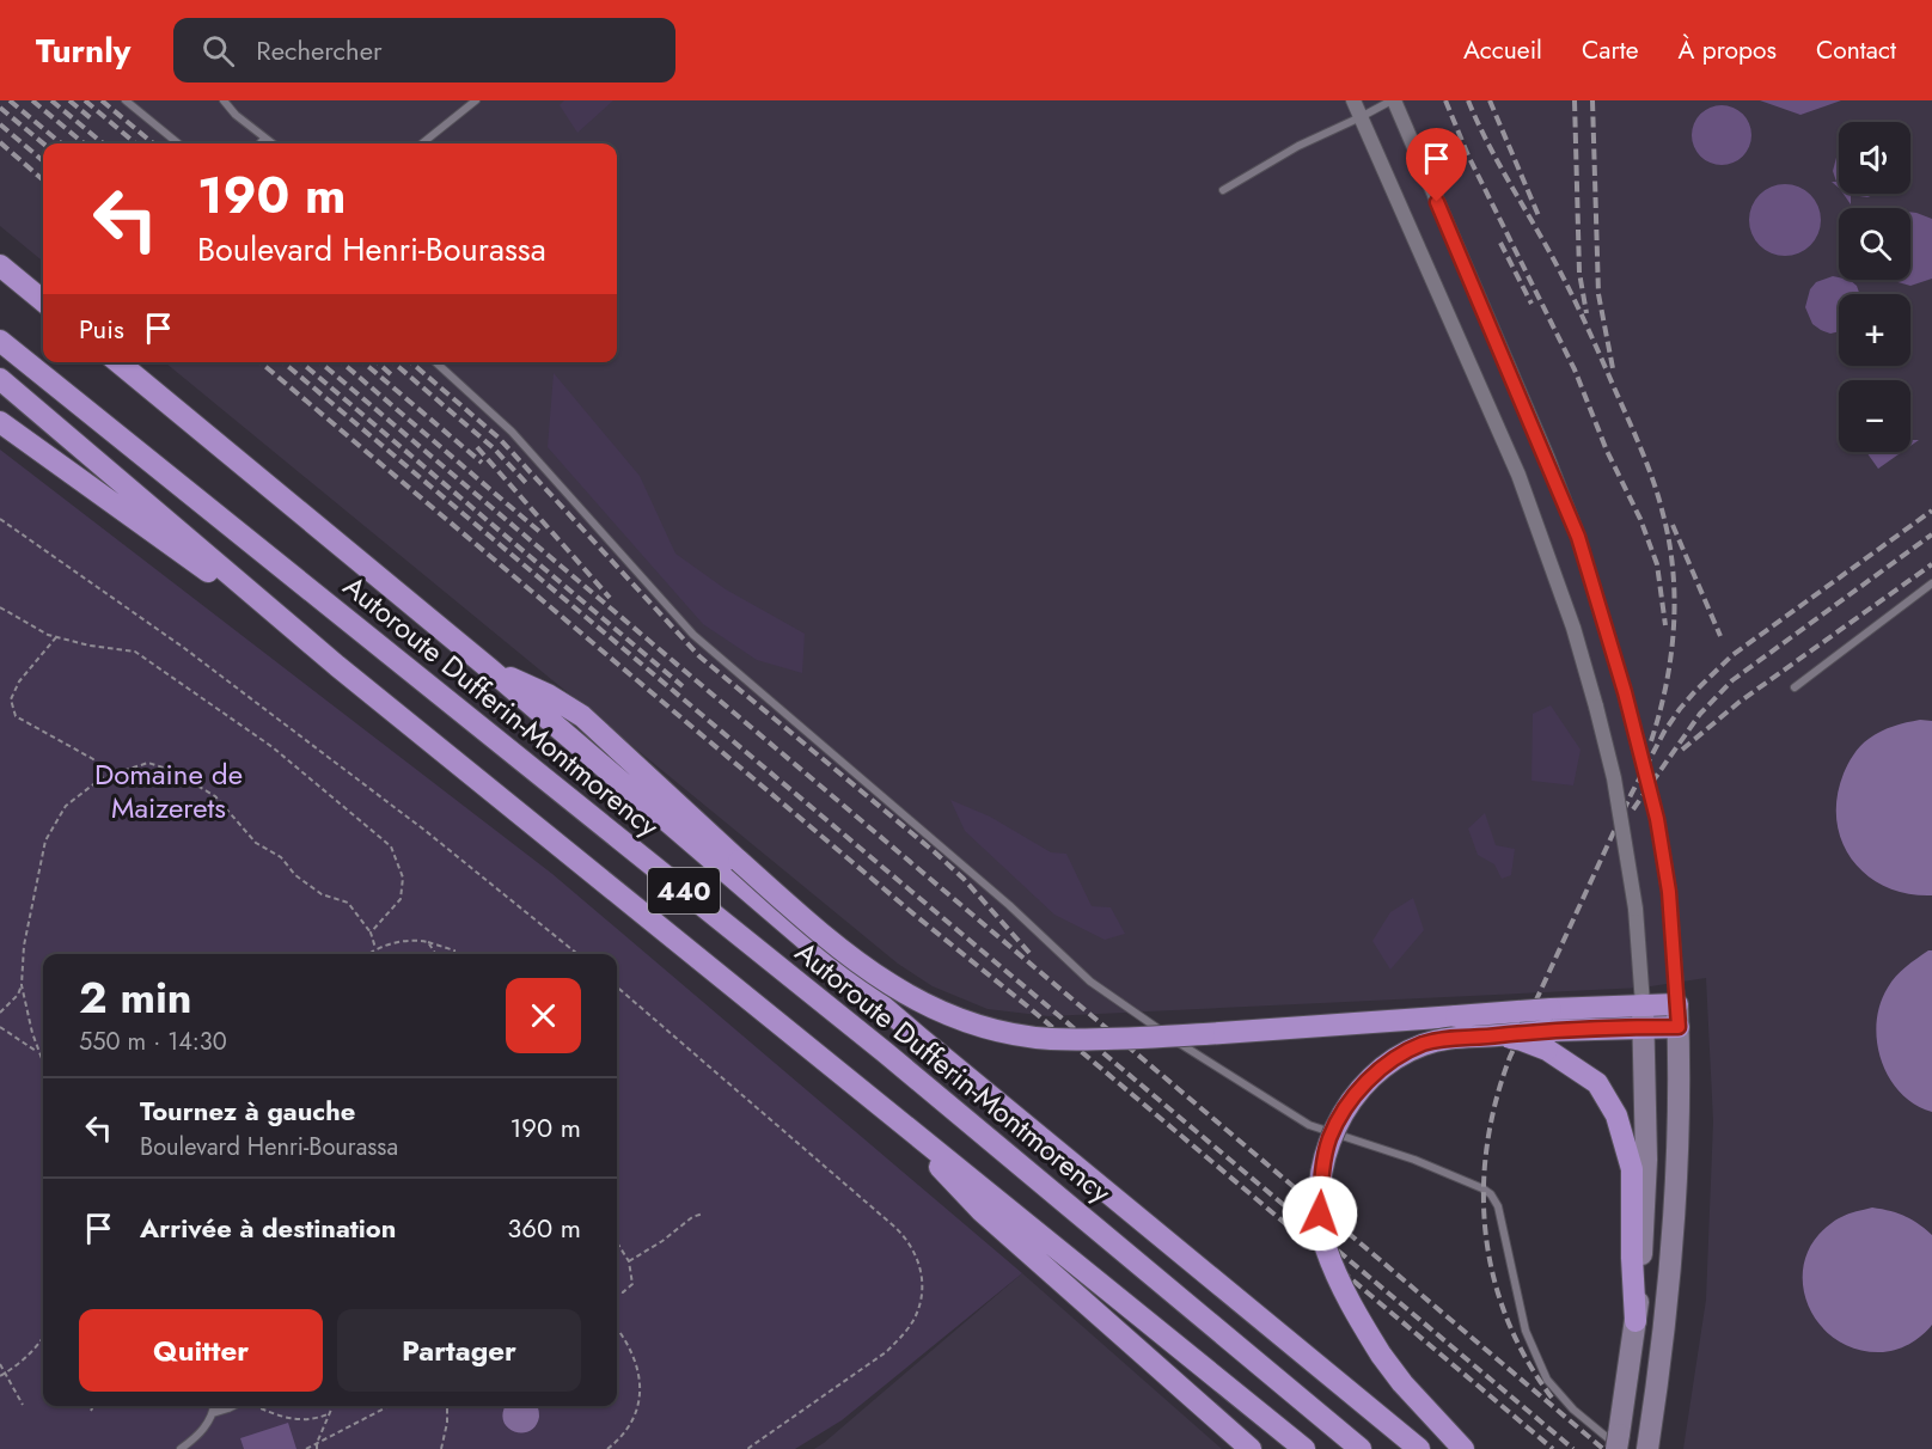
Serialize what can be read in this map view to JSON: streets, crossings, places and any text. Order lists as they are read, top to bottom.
{
  "streets": {
    "highway": ["Autoroute Dufferin-Montmorency", "440"]
  },
  "parks": ["Domaine de Maizerets"],
  "page": {
    "header": "Turnly",
    "search": "Rechercher",
    "nav": [
      "Accueil",
      "Carte",
      "À propos",
      "Contact"
    ],
    "map_buttons": ["+", "−"],
    "turn": ["190 m", "Boulevard Henri-Bourassa"],
    "then": "Puis",
    "heading": ["2 min", "550 m · 14:30"],
    "list": [
      {
        "name": "Tournez à gauche",
        "note": "Boulevard Henri-Bourassa",
        "value": "190 m"
      },
      {
        "name": "Arrivée à destination",
        "value": "360 m"
      }
    ],
    "buttons": ["Quitter", "Partager"]
  }
}
